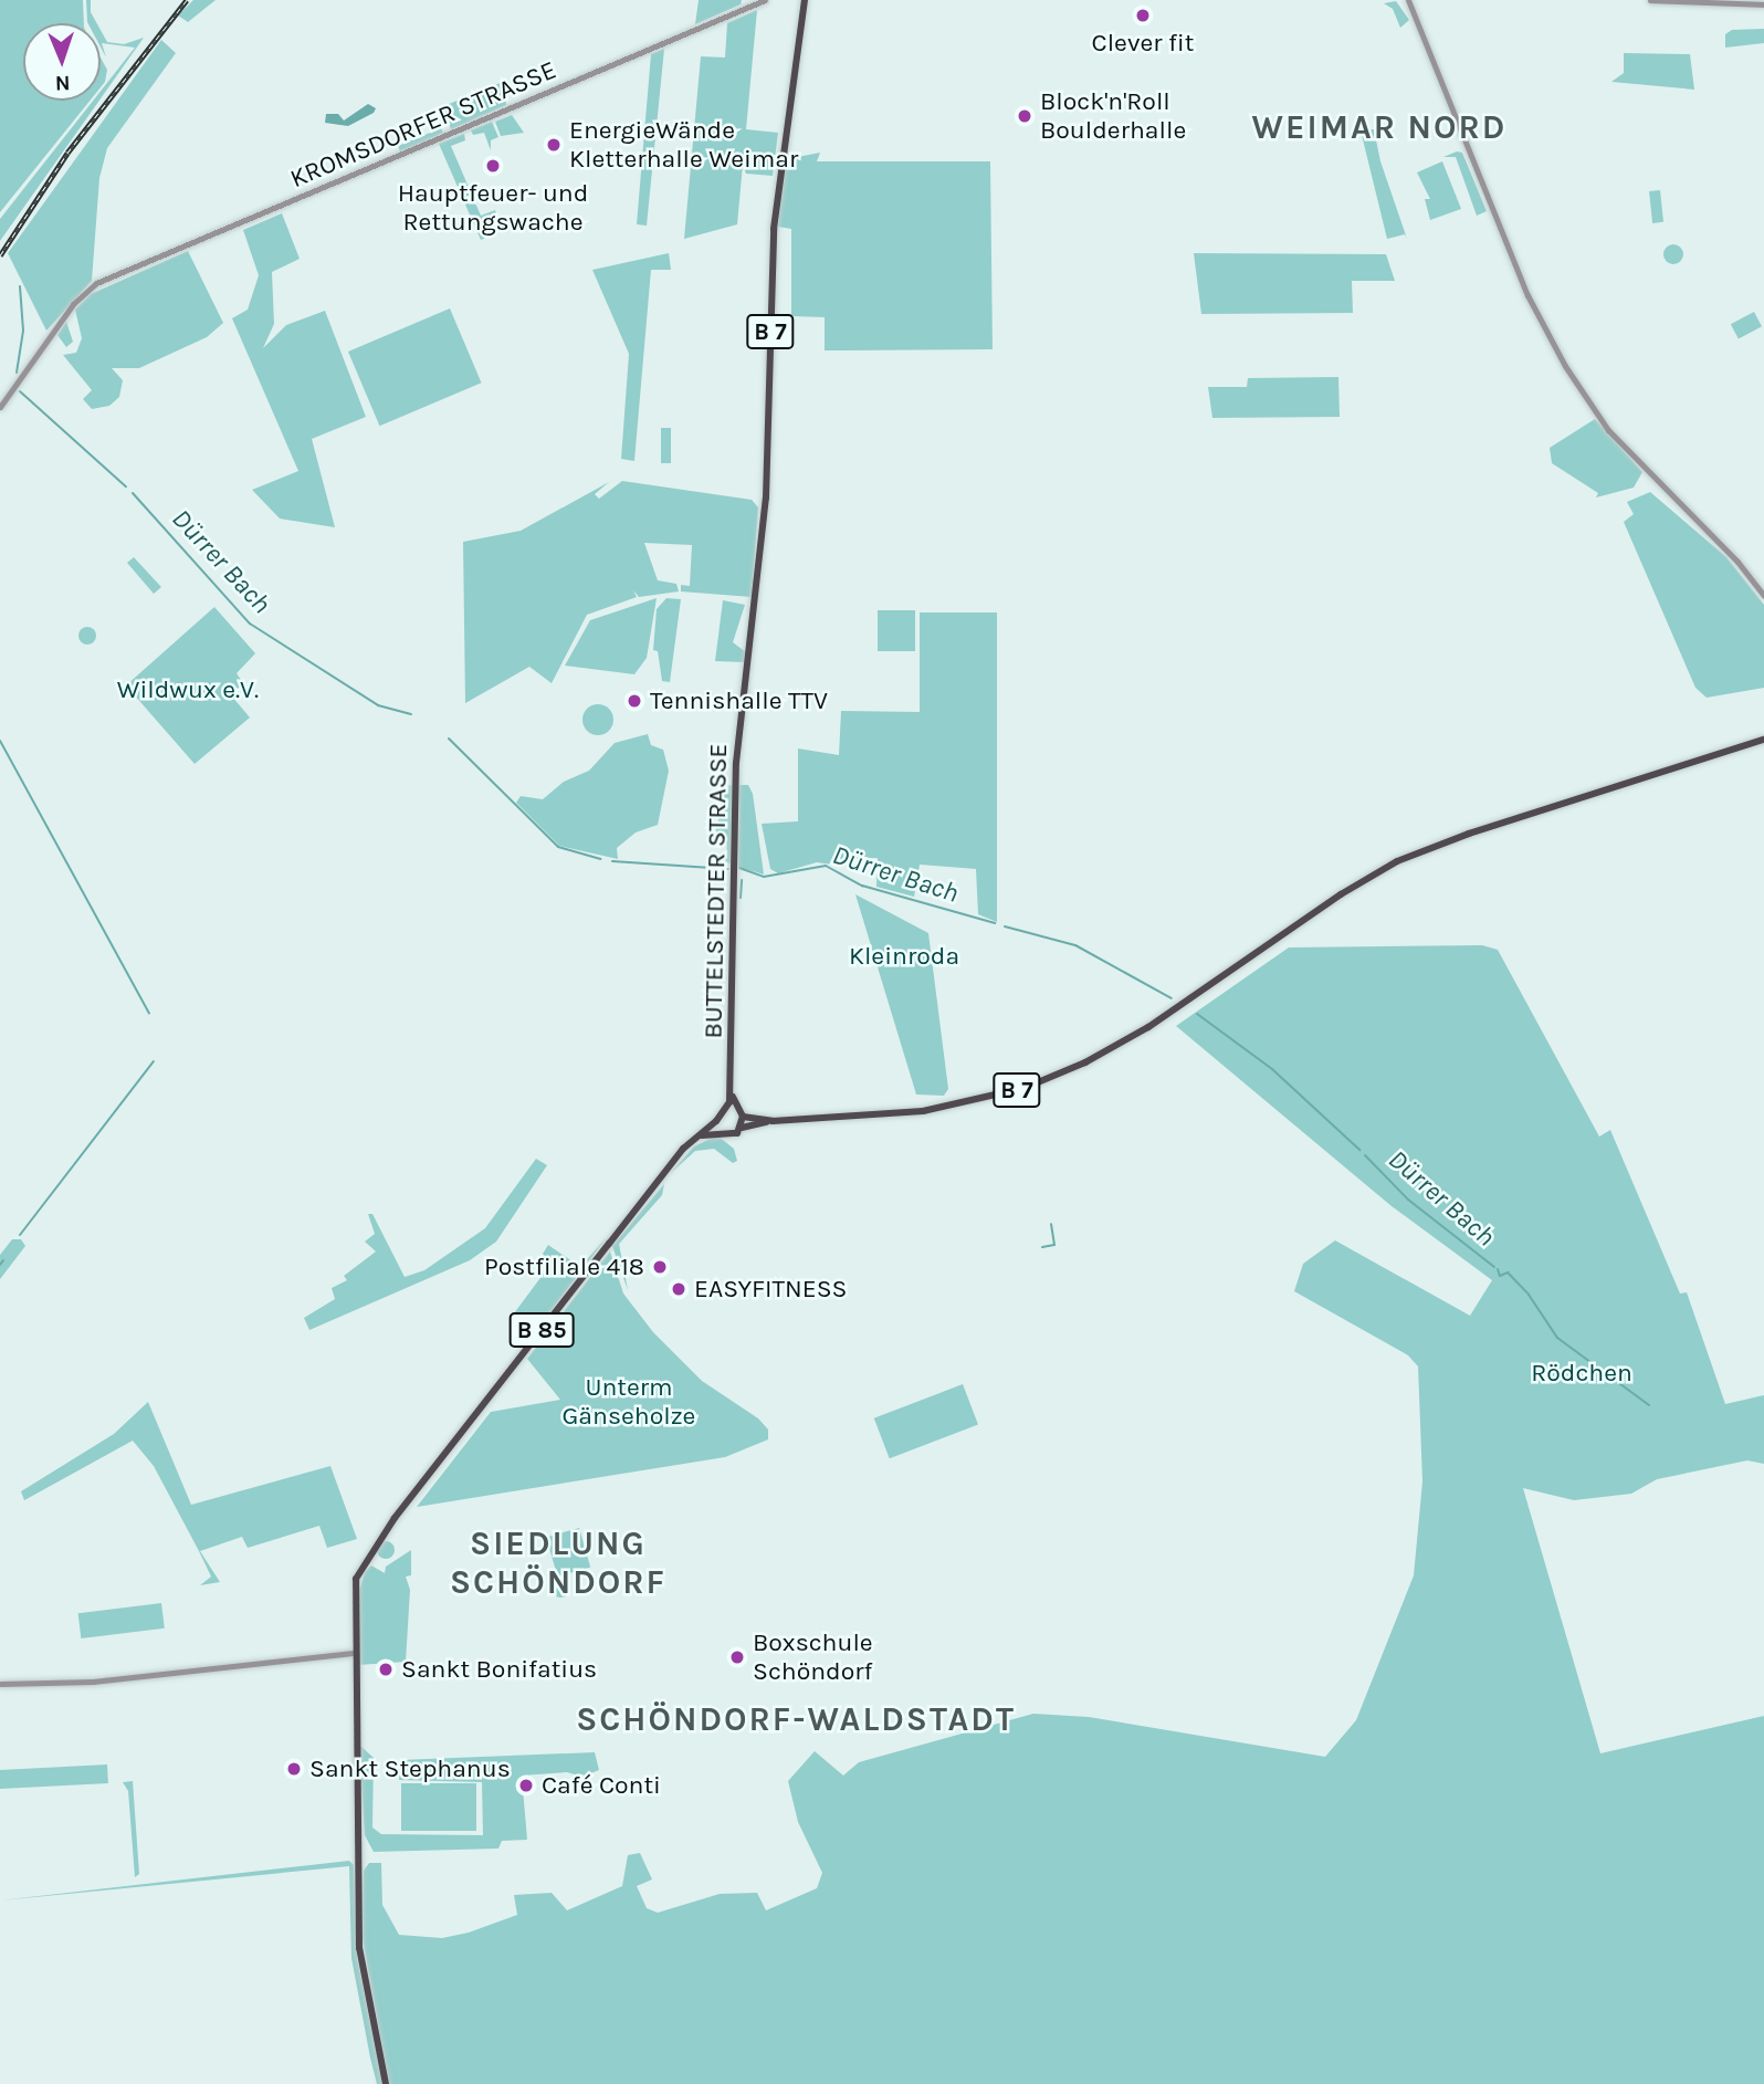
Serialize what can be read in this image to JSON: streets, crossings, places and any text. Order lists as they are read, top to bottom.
{
  "streets": {
    "main road": ["B 7", "BUTTELSTEDTER STRASSE", "B 85"],
    "street": ["KROMSDORFER STRASSE"]
  },
  "crossings": [
    ["B 7", "BUTTELSTEDTER STRASSE"],
    ["B 7", "B 85"]
  ],
  "districts": ["WEIMAR NORD", "SIEDLUNG SCHÖNDORF", "SCHÖNDORF-WALDSTADT"],
  "water": ["Dürrer Bach"],
  "parks": [
    "Wildwux e.V.",
    "Kleinroda",
    "Rödchen",
    "Unterm Gänseholze"
  ],
  "places": [
    "Clever fit",
    "Block'n'Roll Boulderhalle",
    "EnergieWände Kletterhalle Weimar",
    "Hauptfeuer- und Rettungswache",
    "Tennishalle TTV",
    "Postfiliale 418",
    "EASYFITNESS",
    "Boxschule Schöndorf",
    "Sankt Bonifatius",
    "Sankt Stephanus",
    "Café Conti"
  ],
  "north": "bottom"
}
